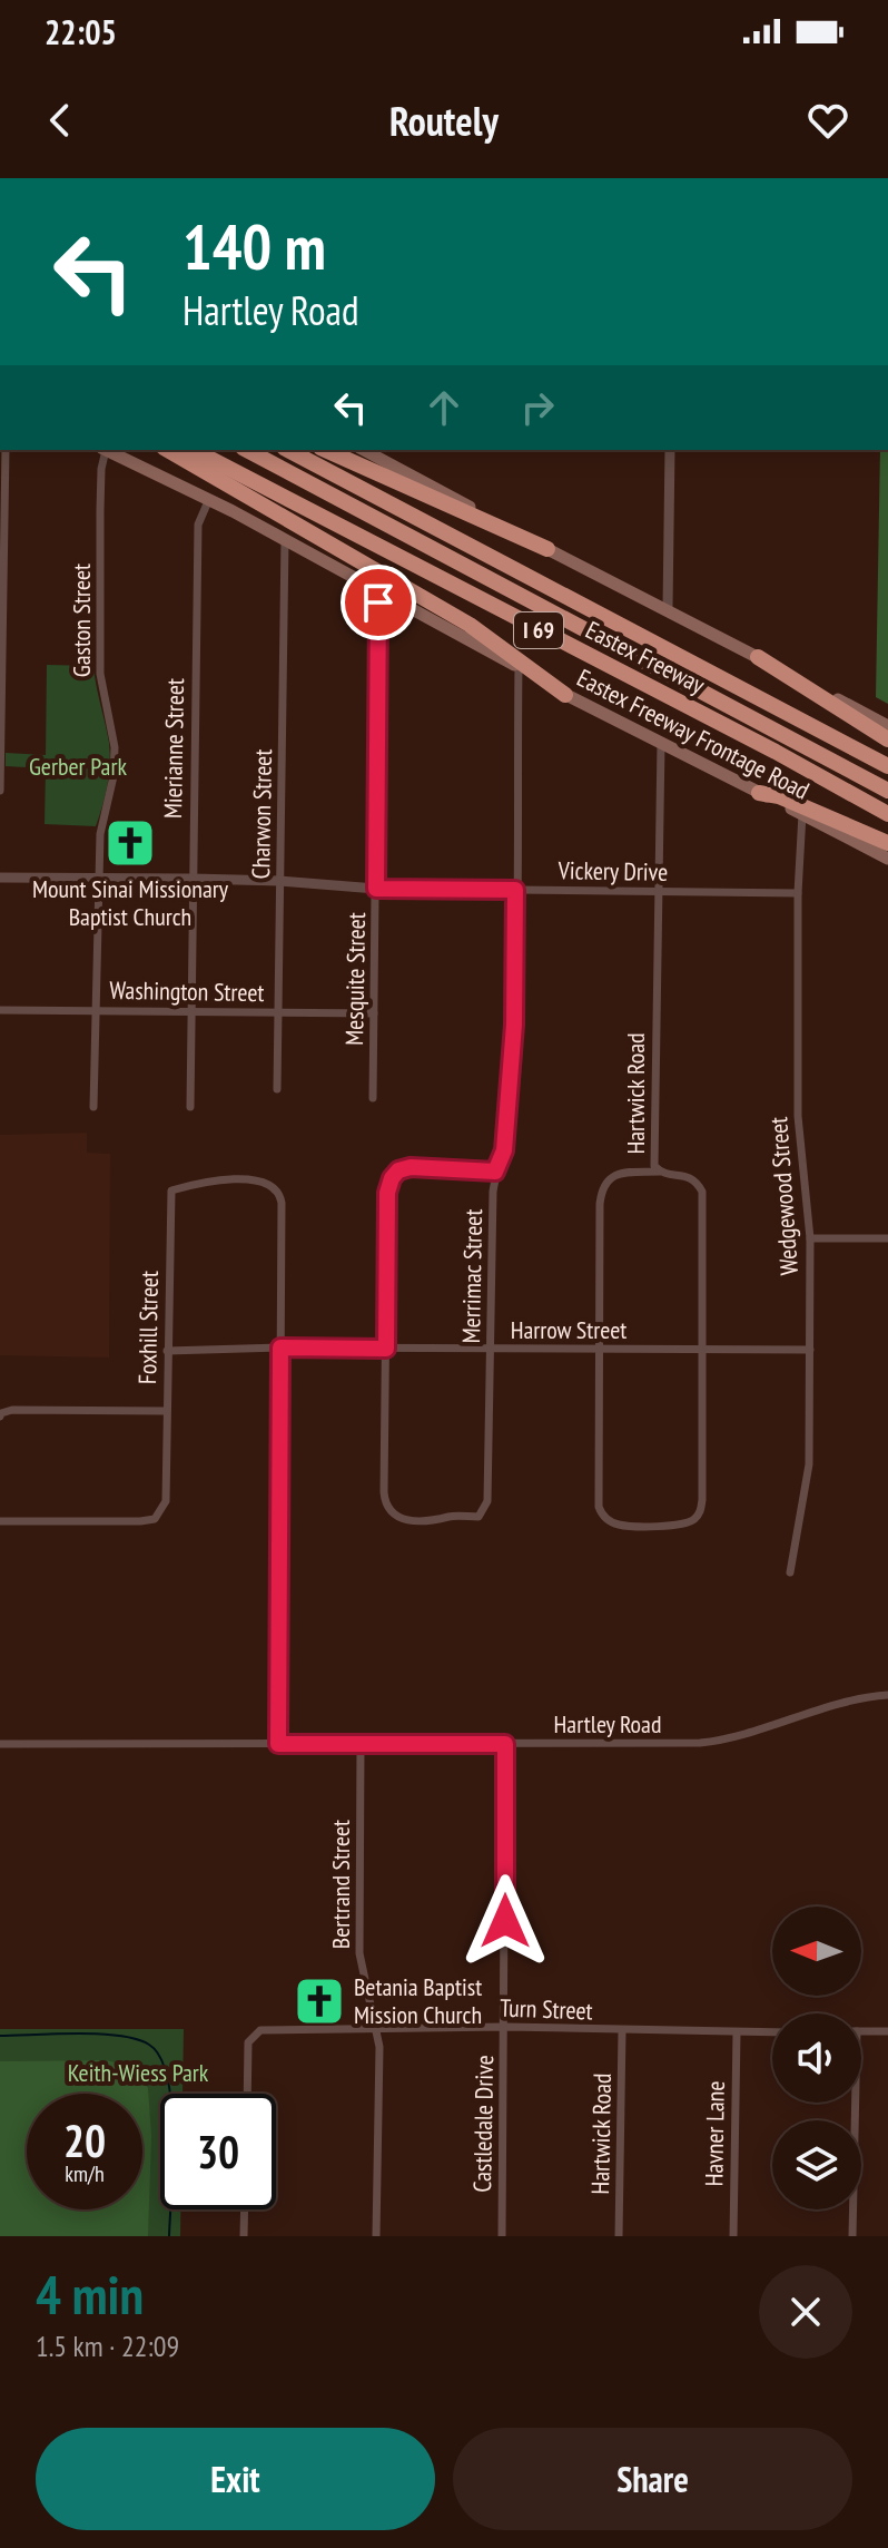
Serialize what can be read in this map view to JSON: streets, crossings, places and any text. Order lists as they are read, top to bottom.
{
  "streets": {
    "highway": ["I 69", "Eastex Freeway"],
    "main road": ["Eastex Freeway Frontage Road"],
    "street": [
      "Gaston Street",
      "Mierianne Street",
      "Charwon Street",
      "Vickery Drive",
      "Mesquite Street",
      "Washington Street",
      "Hartwick Road",
      "Wedgewood Street",
      "Merrimac Street",
      "Foxhill Street",
      "Harrow Street",
      "Hartley Road",
      "Bertrand Street",
      "Turn Street",
      "Castledale Drive",
      "Havner Lane"
    ]
  },
  "crossings": [
    ["Gaston Street", "Vickery Drive"],
    ["Gaston Street", "Washington Street"],
    ["Eastex Freeway Frontage Road", "Mierianne Street"],
    ["Eastex Freeway Frontage Road", "Charwon Street"],
    ["Eastex Freeway Frontage Road", "Mesquite Street"],
    ["Eastex Freeway Frontage Road", "Hartwick Road"],
    ["Eastex Freeway Frontage Road", "Wedgewood Street"],
    ["Eastex Freeway Frontage Road", "Merrimac Street"],
    ["Mierianne Street", "Vickery Drive"],
    ["Mierianne Street", "Washington Street"],
    ["Charwon Street", "Vickery Drive"],
    ["Charwon Street", "Washington Street"],
    ["Vickery Drive", "Mesquite Street"],
    ["Vickery Drive", "Hartwick Road"],
    ["Vickery Drive", "Wedgewood Street"],
    ["Vickery Drive", "Merrimac Street"],
    ["Mesquite Street", "Washington Street"],
    ["Hartwick Road", "Harrow Street"],
    ["Hartwick Road", "Turn Street"],
    ["Wedgewood Street", "Harrow Street"],
    ["Merrimac Street", "Harrow Street"],
    ["Foxhill Street", "Harrow Street"],
    ["Hartley Road", "Bertrand Street"],
    ["Hartley Road", "Castledale Drive"],
    ["Bertrand Street", "Turn Street"],
    ["Turn Street", "Castledale Drive"],
    ["Turn Street", "Havner Lane"]
  ],
  "parks": ["Gerber Park", "Keith-Wiess Park"],
  "places": {
    "church": ["Mount Sinai Missionary Baptist Church", "Betania Baptist Mission Church"]
  },
  "north": "left",
  "page": {
    "status": "22:05",
    "header": "Routely",
    "turn": ["140 m", "Hartley Road"],
    "speed": "20 km/h",
    "limit": "30",
    "heading": ["4 min", "1.5 km · 22:09"],
    "buttons": ["Exit", "Share"]
  }
}
